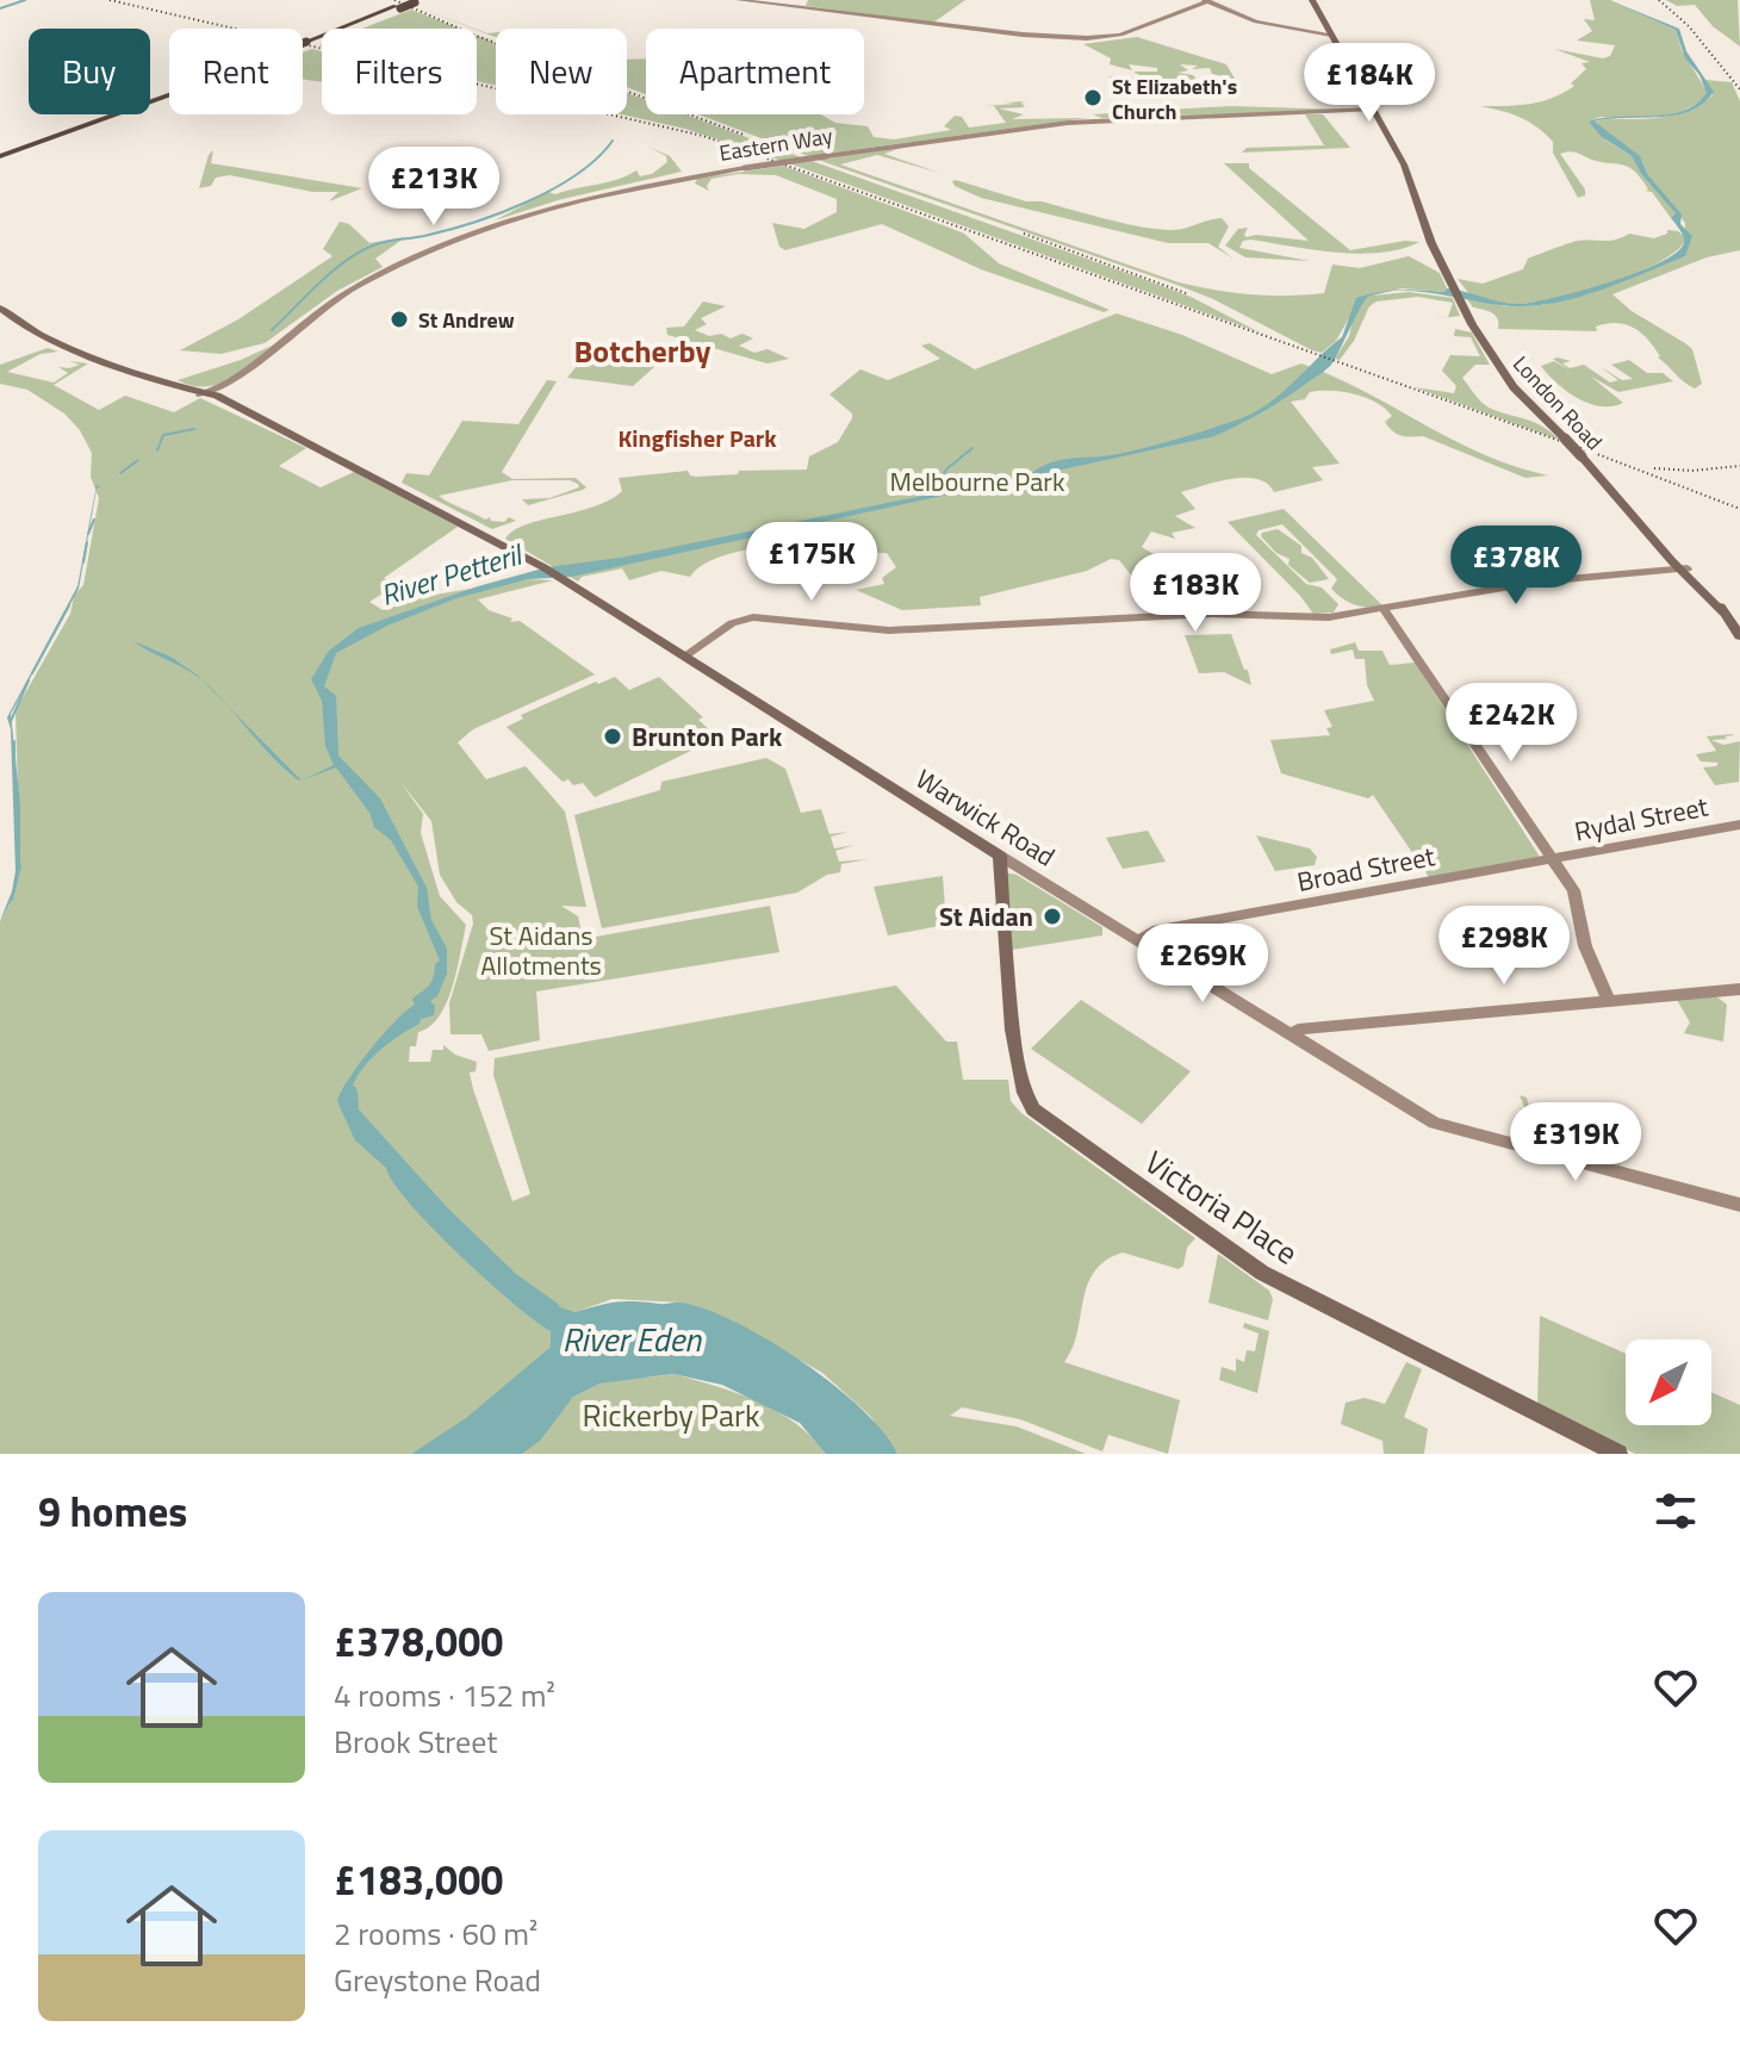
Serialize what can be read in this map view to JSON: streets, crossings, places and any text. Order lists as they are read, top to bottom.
{
  "streets": {
    "main road": ["London Road", "Warwick Road", "Victoria Place"],
    "street": ["Eastern Way", "Rydal Street", "Broad Street"]
  },
  "crossings": [
    ["Eastern Way", "London Road"],
    ["Eastern Way", "Warwick Road"],
    ["Warwick Road", "Broad Street"],
    ["Warwick Road", "Victoria Place"],
    ["Rydal Street", "Broad Street"]
  ],
  "districts": ["Botcherby", "Kingfisher Park"],
  "water": ["River Petteril", "River Eden"],
  "parks": ["Melbourne Park", "St Aidans Allotments", "Rickerby Park"],
  "places": [
    "St Elizabeth's Church",
    "St Andrew",
    "Brunton Park",
    "St Aidan"
  ],
  "north": "bottom left",
  "page": {
    "chip": [
      "Buy",
      "Rent",
      "Filters",
      "New",
      "Apartment"
    ],
    "price": [
      "£184K",
      "£213K",
      "£175K",
      "£378K",
      "£183K",
      "£242K",
      "£298K",
      "£269K",
      "£319K"
    ],
    "heading": "9 homes",
    "list": [
      {
        "name": "£378,000",
        "note": "4 rooms · 152 m² · Brook Street"
      },
      {
        "name": "£183,000",
        "note": "2 rooms · 60 m² · Greystone Road"
      }
    ]
  }
}
